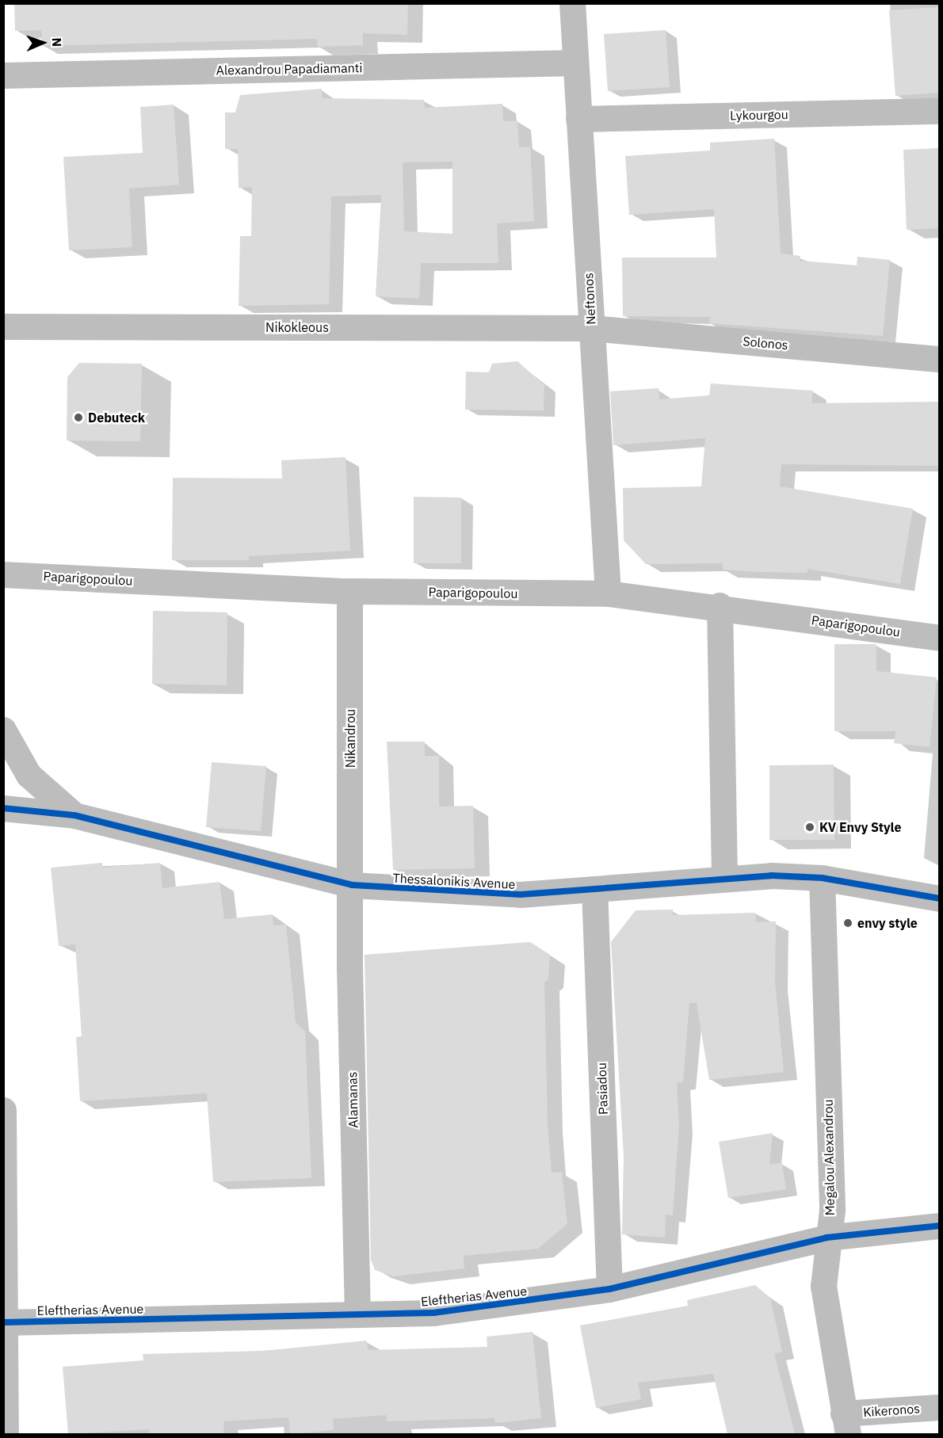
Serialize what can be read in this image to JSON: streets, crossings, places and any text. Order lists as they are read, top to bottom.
{
  "streets": {
    "street": [
      "Alexandrou Papadiamanti",
      "Lykourgou",
      "Neftonos",
      "Nikokleous",
      "Solonos",
      "Paparigopoulou",
      "Nikandrou",
      "Thessalonikis Avenue",
      "Pasiadou",
      "Alamanas",
      "Megalou Alexandrou",
      "Eleftherias Avenue",
      "Kikeronos"
    ]
  },
  "crossings": [
    ["Alexandrou Papadiamanti", "Neftonos"],
    ["Lykourgou", "Neftonos"],
    ["Neftonos", "Nikokleous"],
    ["Neftonos", "Solonos"],
    ["Neftonos", "Paparigopoulou"],
    ["Nikokleous", "Solonos"],
    ["Paparigopoulou", "Nikandrou"],
    ["Nikandrou", "Thessalonikis Avenue"],
    ["Nikandrou", "Alamanas"],
    ["Thessalonikis Avenue", "Pasiadou"],
    ["Thessalonikis Avenue", "Alamanas"],
    ["Thessalonikis Avenue", "Megalou Alexandrou"],
    ["Pasiadou", "Eleftherias Avenue"],
    ["Alamanas", "Eleftherias Avenue"],
    ["Megalou Alexandrou", "Eleftherias Avenue"],
    ["Megalou Alexandrou", "Kikeronos"]
  ],
  "places": ["Debuteck", "KV Envy Style", "envy style"],
  "north": "right"
}
